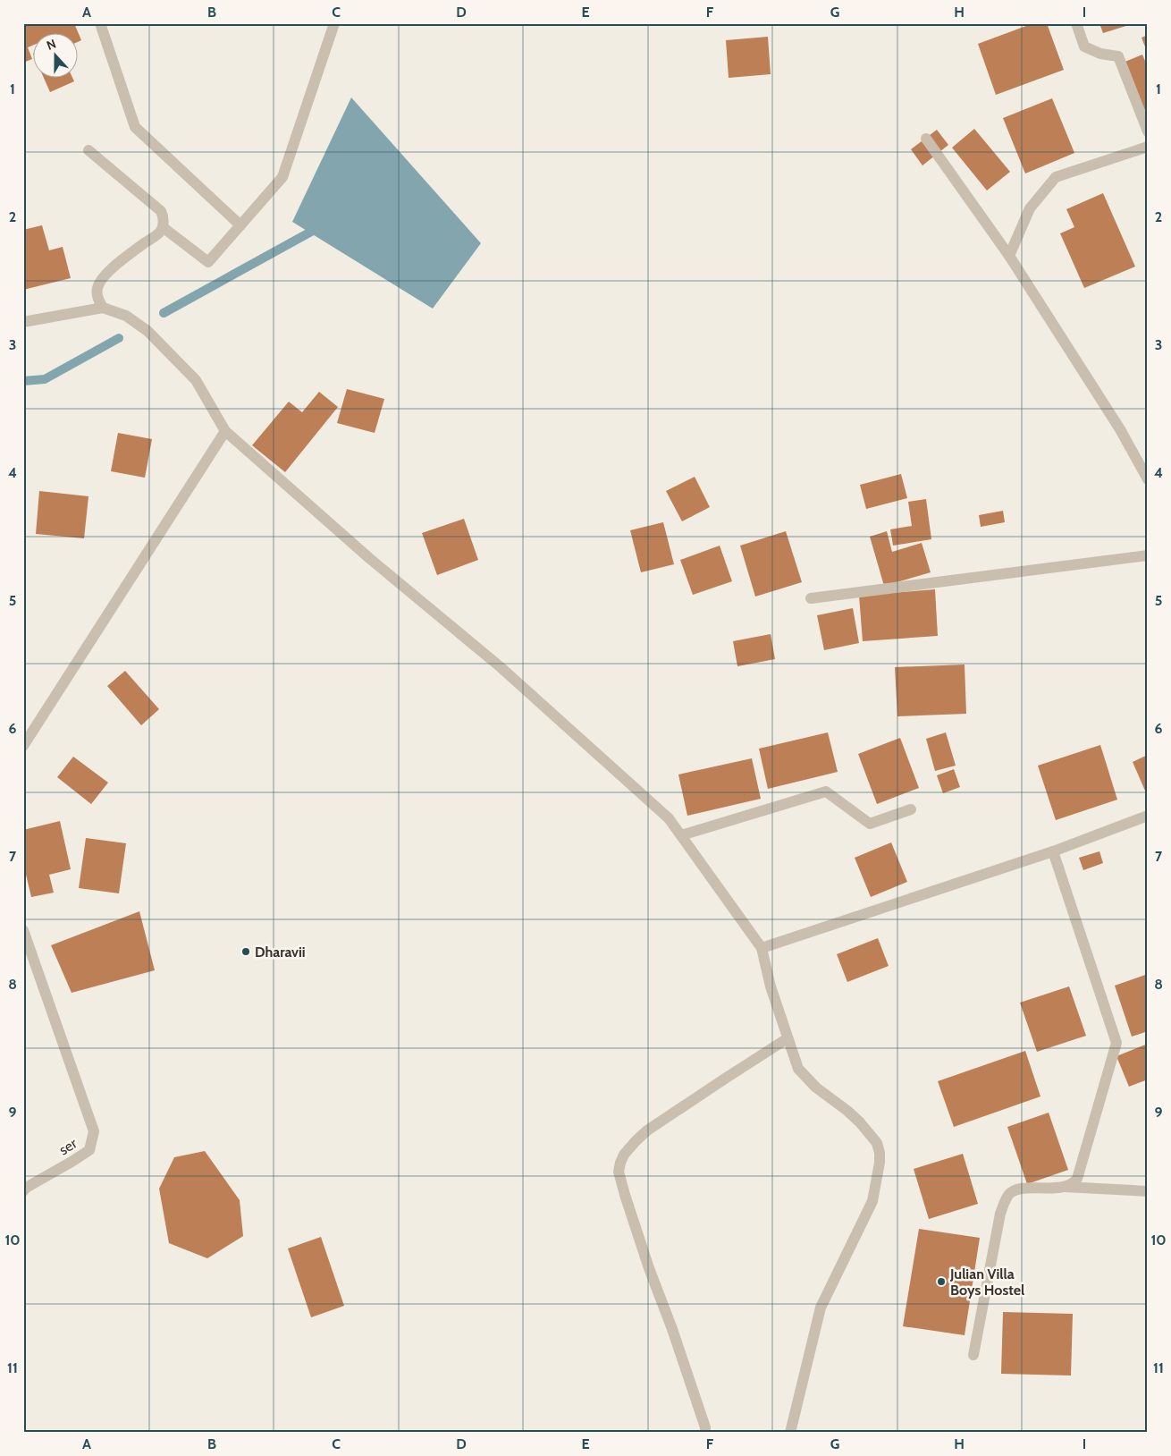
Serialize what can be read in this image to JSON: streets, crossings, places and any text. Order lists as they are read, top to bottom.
{
  "streets": {
    "street": ["ser"]
  },
  "places": ["Dharavii", "Julian Villa Boys Hostel"],
  "north": "top",
  "grid": {
    "columns": [
      "A",
      "B",
      "C",
      "D",
      "E",
      "F",
      "G",
      "H",
      "I"
    ],
    "rows": [
      "1",
      "2",
      "3",
      "4",
      "5",
      "6",
      "7",
      "8",
      "9",
      "10",
      "11"
    ]
  }
}
